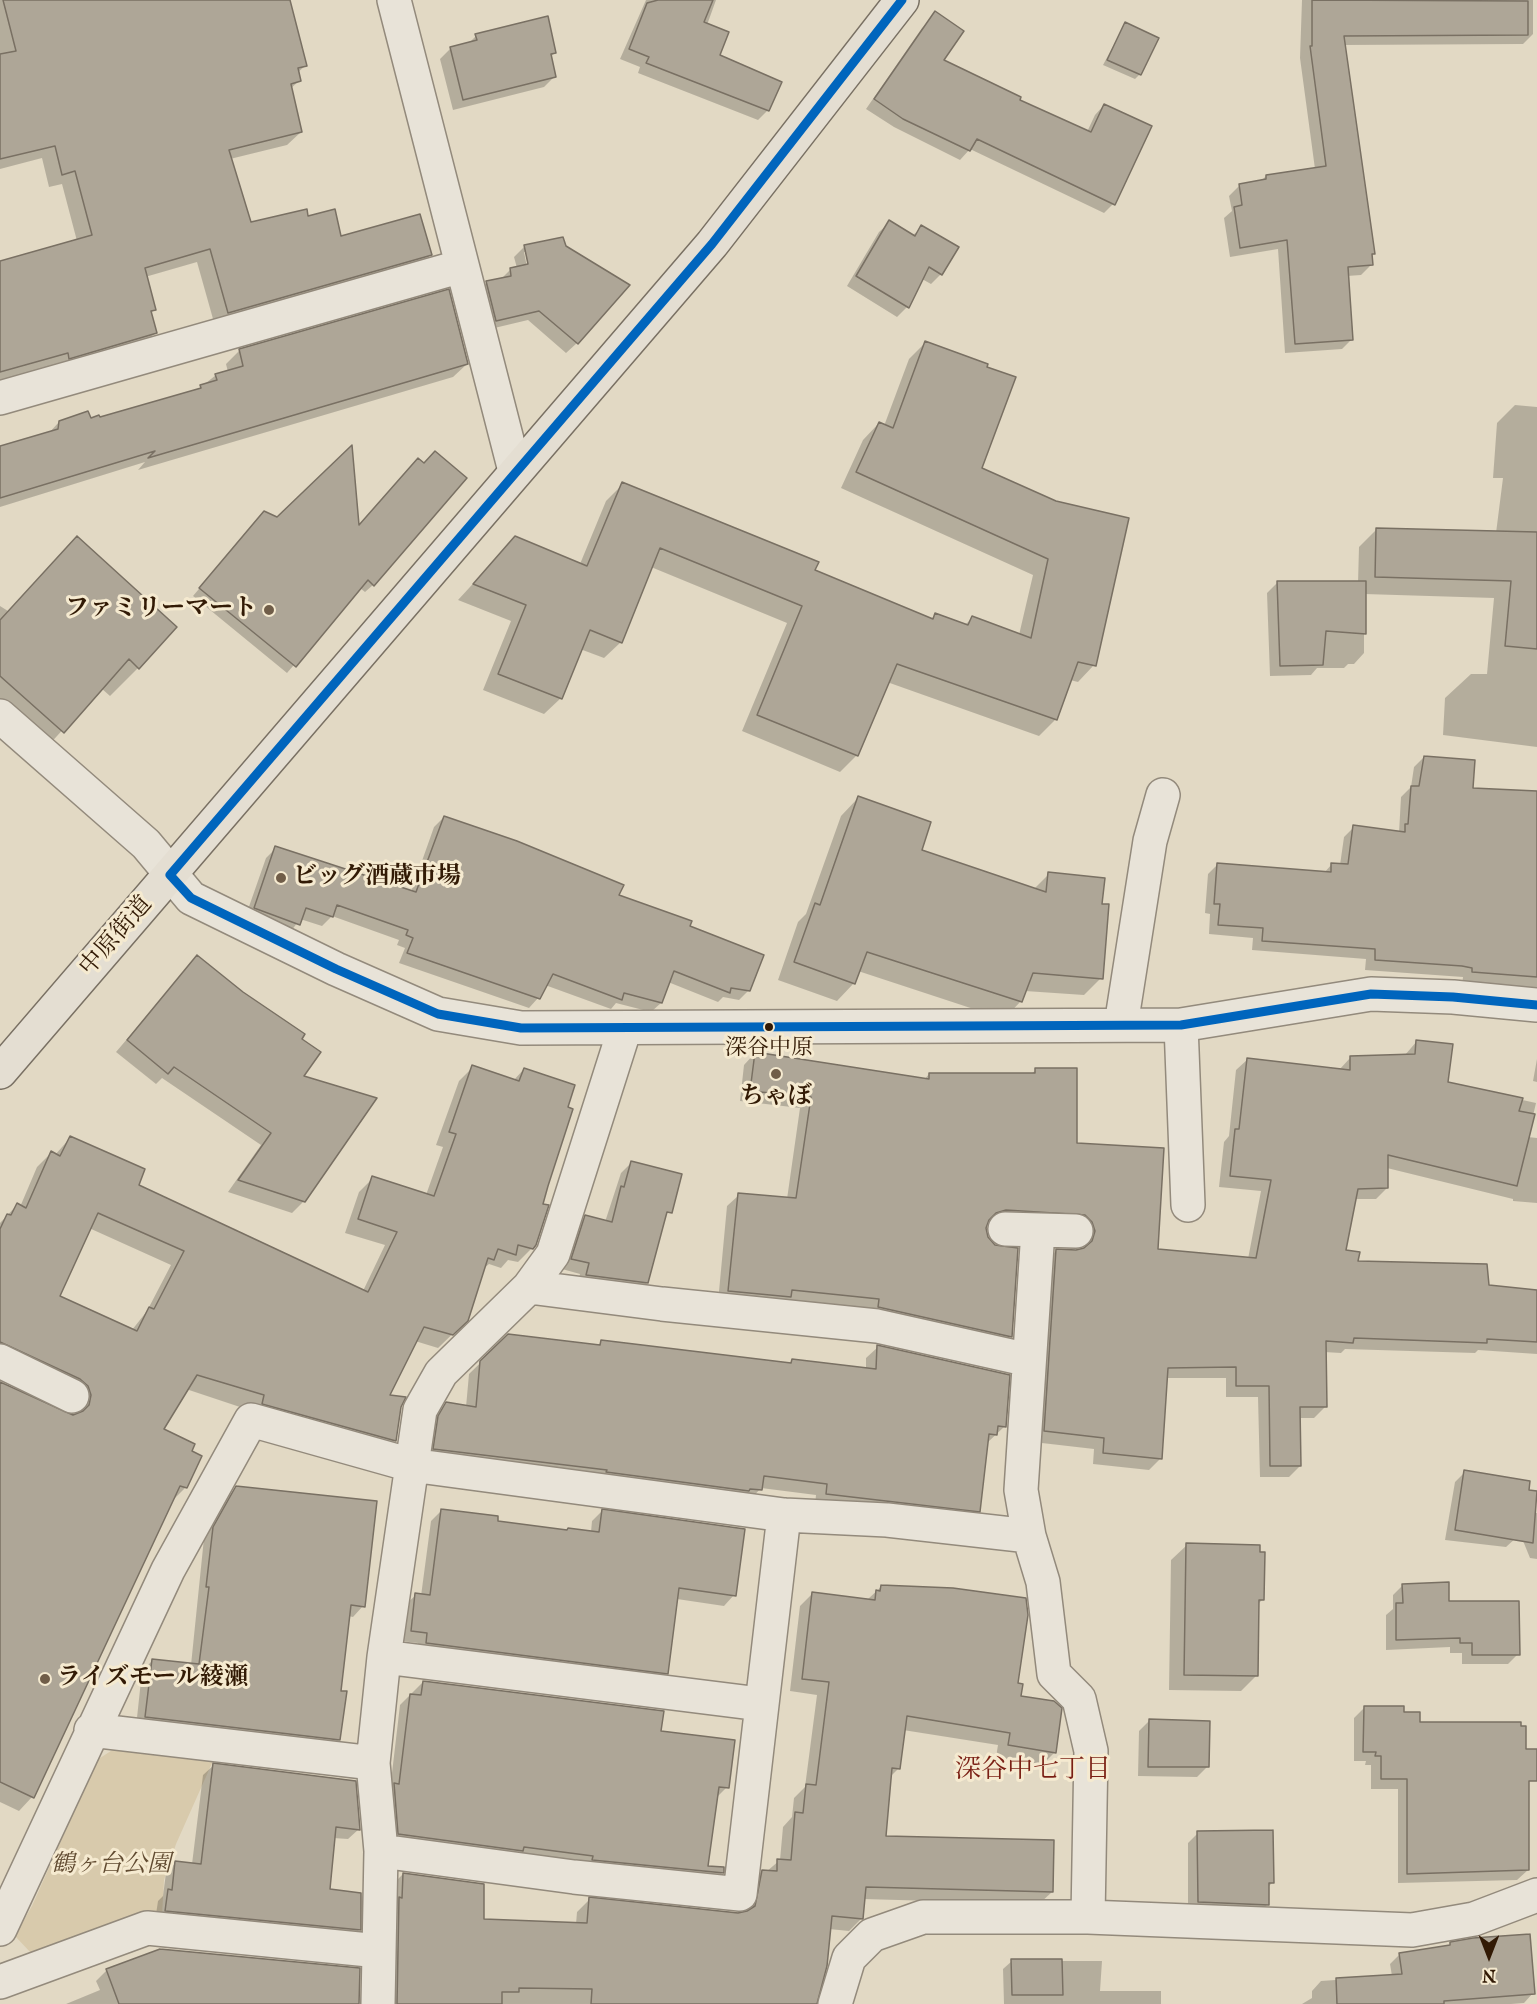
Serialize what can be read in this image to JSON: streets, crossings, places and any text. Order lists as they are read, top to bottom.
{
  "streets": {
    "main road": ["中原街道"]
  },
  "districts": ["深谷中七丁目"],
  "parks": ["鶴ヶ台公園"],
  "places": [
    "ファミリーマート",
    "ビッグ酒蔵市場",
    "深谷中原",
    "ちゃぼ",
    "ライズモール綾瀬"
  ],
  "north": "bottom"
}
